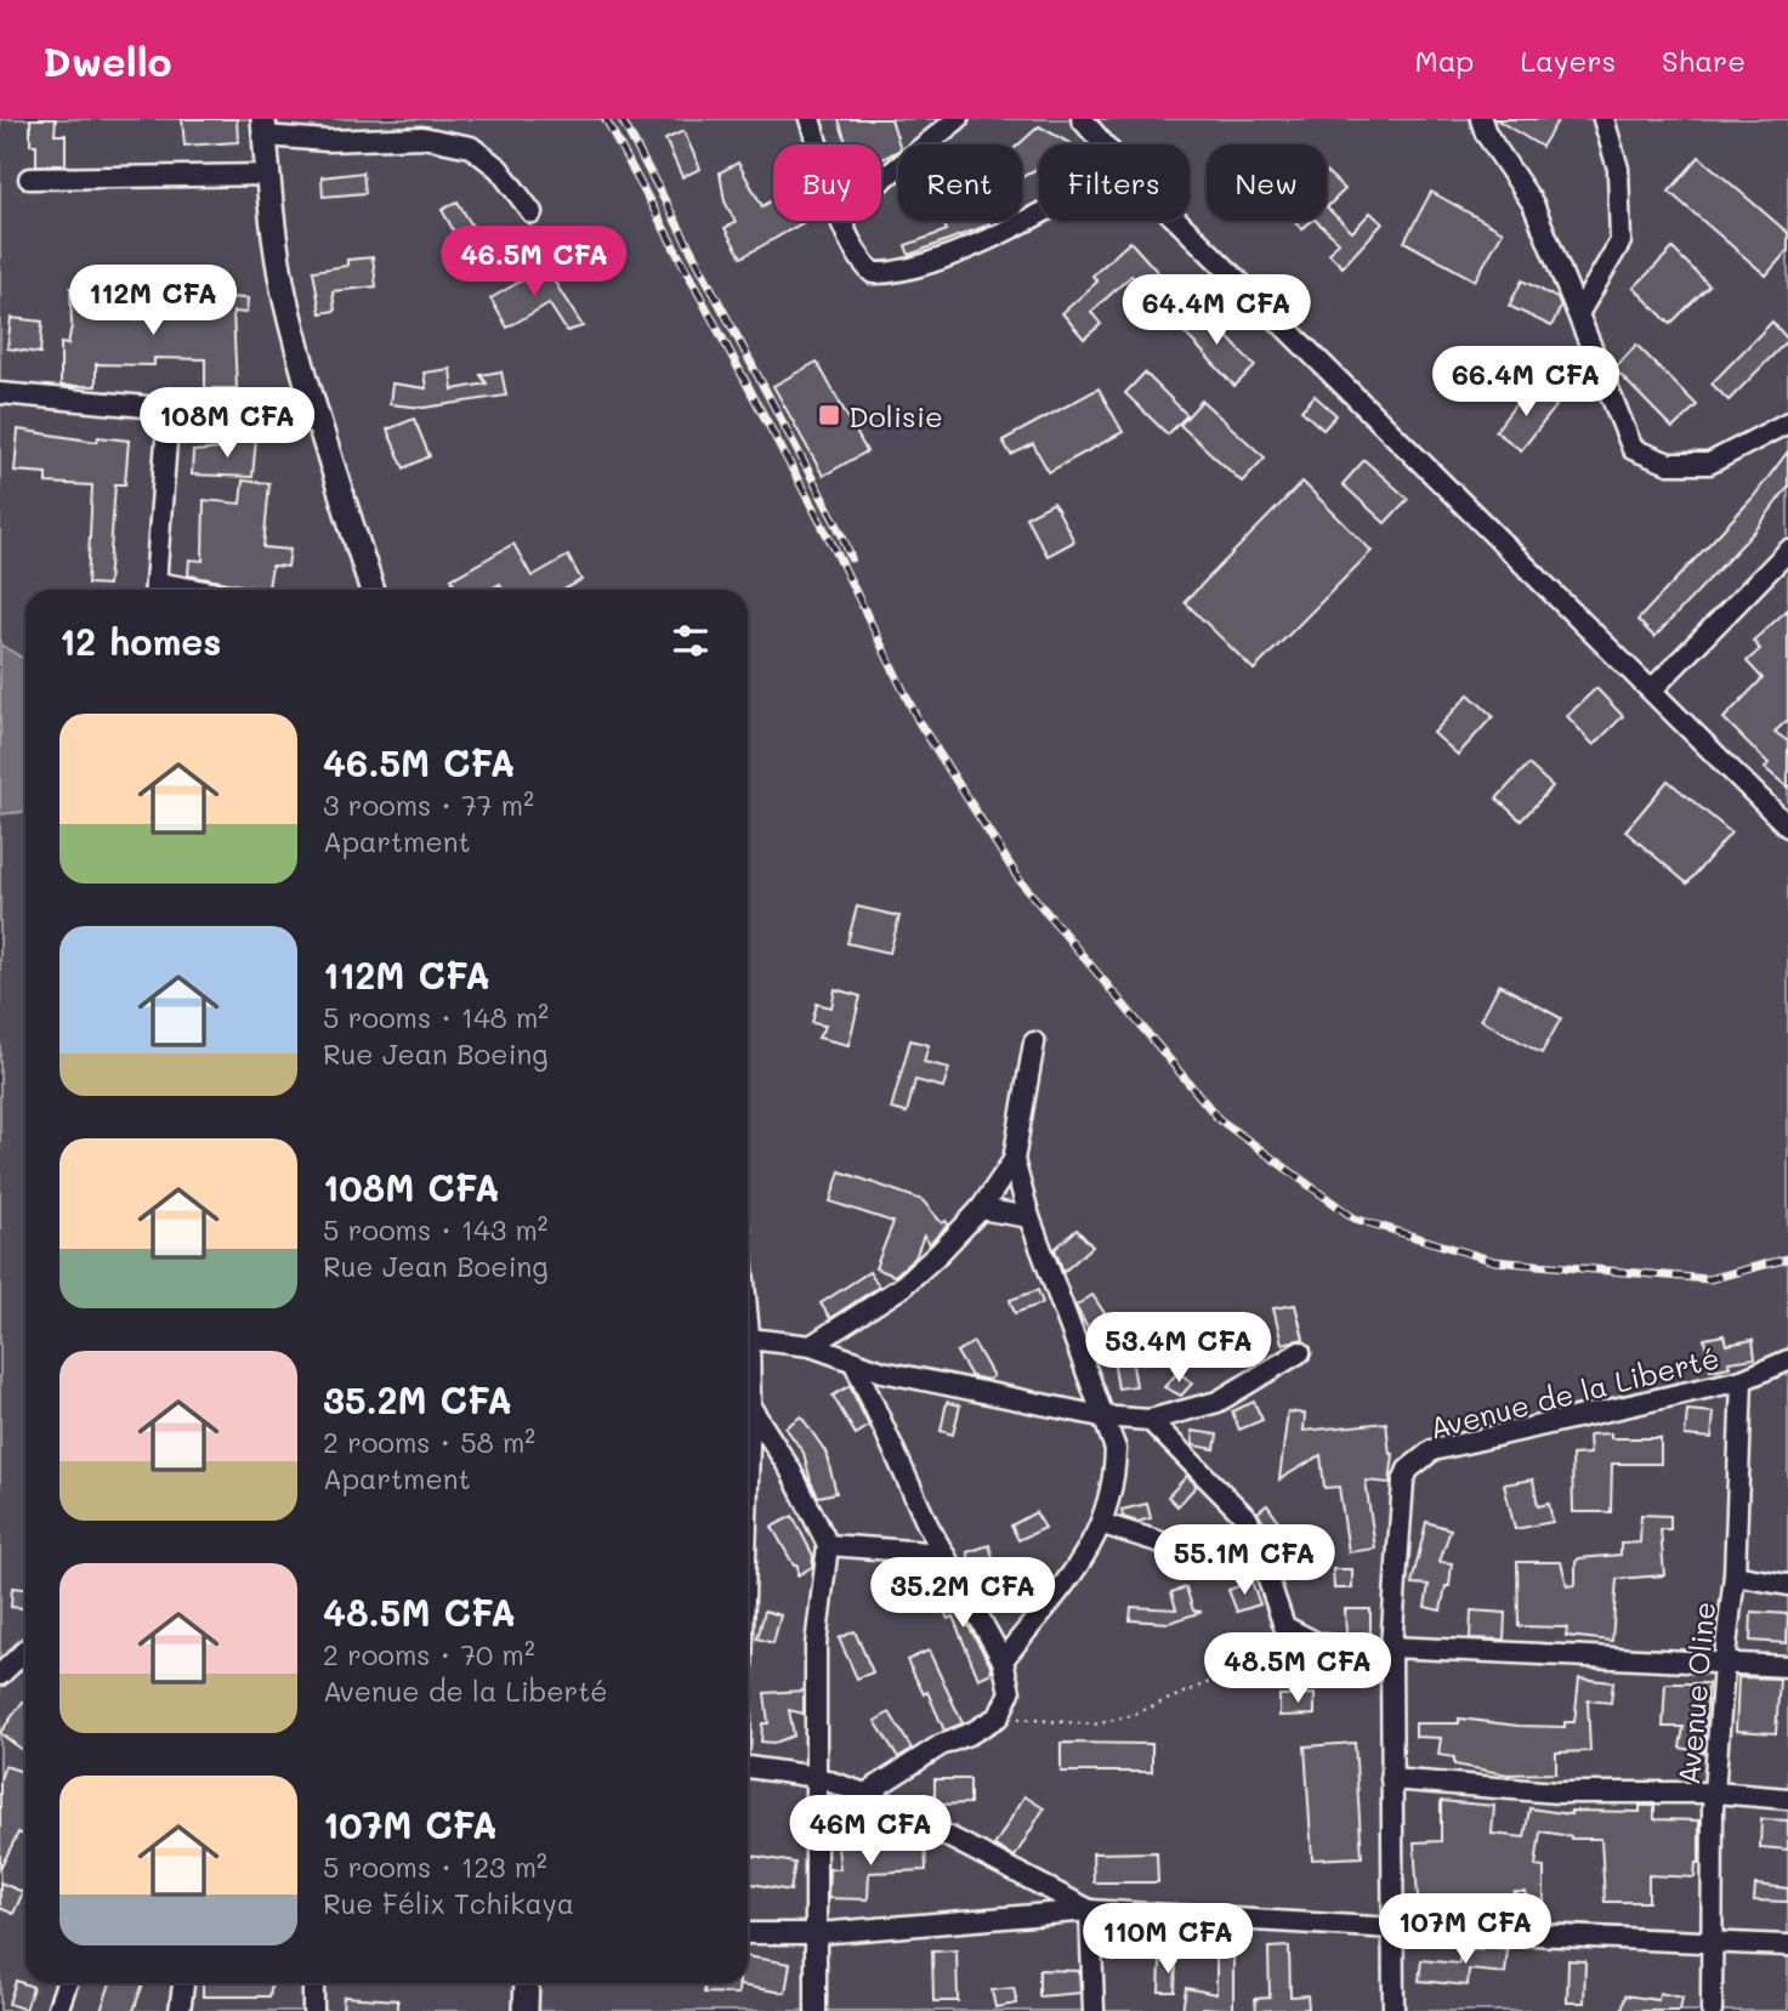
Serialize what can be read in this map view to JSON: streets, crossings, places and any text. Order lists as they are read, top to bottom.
{
  "streets": {
    "street": ["Avenue de la Liberté", "Avenue Oline"]
  },
  "crossings": [
    ["Avenue de la Liberté", "Avenue Oline"]
  ],
  "places": {
    "transit": ["Dolisie"]
  },
  "page": {
    "header": "Dwello",
    "nav": ["Map", "Layers", "Share"],
    "chip": [
      "Buy",
      "Rent",
      "Filters",
      "New"
    ],
    "price": [
      "46.5M CFA",
      "112M CFA",
      "64.4M CFA",
      "66.4M CFA",
      "108M CFA",
      "53.4M CFA",
      "55.1M CFA",
      "35.2M CFA",
      "48.5M CFA",
      "46M CFA",
      "107M CFA",
      "110M CFA"
    ],
    "heading": "12 homes",
    "list": [
      {
        "name": "46.5M CFA",
        "note": "3 rooms · 77 m² · Apartment"
      },
      {
        "name": "112M CFA",
        "note": "5 rooms · 148 m² · Rue Jean Boeing"
      },
      {
        "name": "108M CFA",
        "note": "5 rooms · 143 m² · Rue Jean Boeing"
      },
      {
        "name": "35.2M CFA",
        "note": "2 rooms · 58 m² · Apartment"
      },
      {
        "name": "48.5M CFA",
        "note": "2 rooms · 70 m² · Avenue de la Liberté"
      },
      {
        "name": "107M CFA",
        "note": "5 rooms · 123 m² · Rue Félix Tchikaya"
      }
    ]
  }
}
